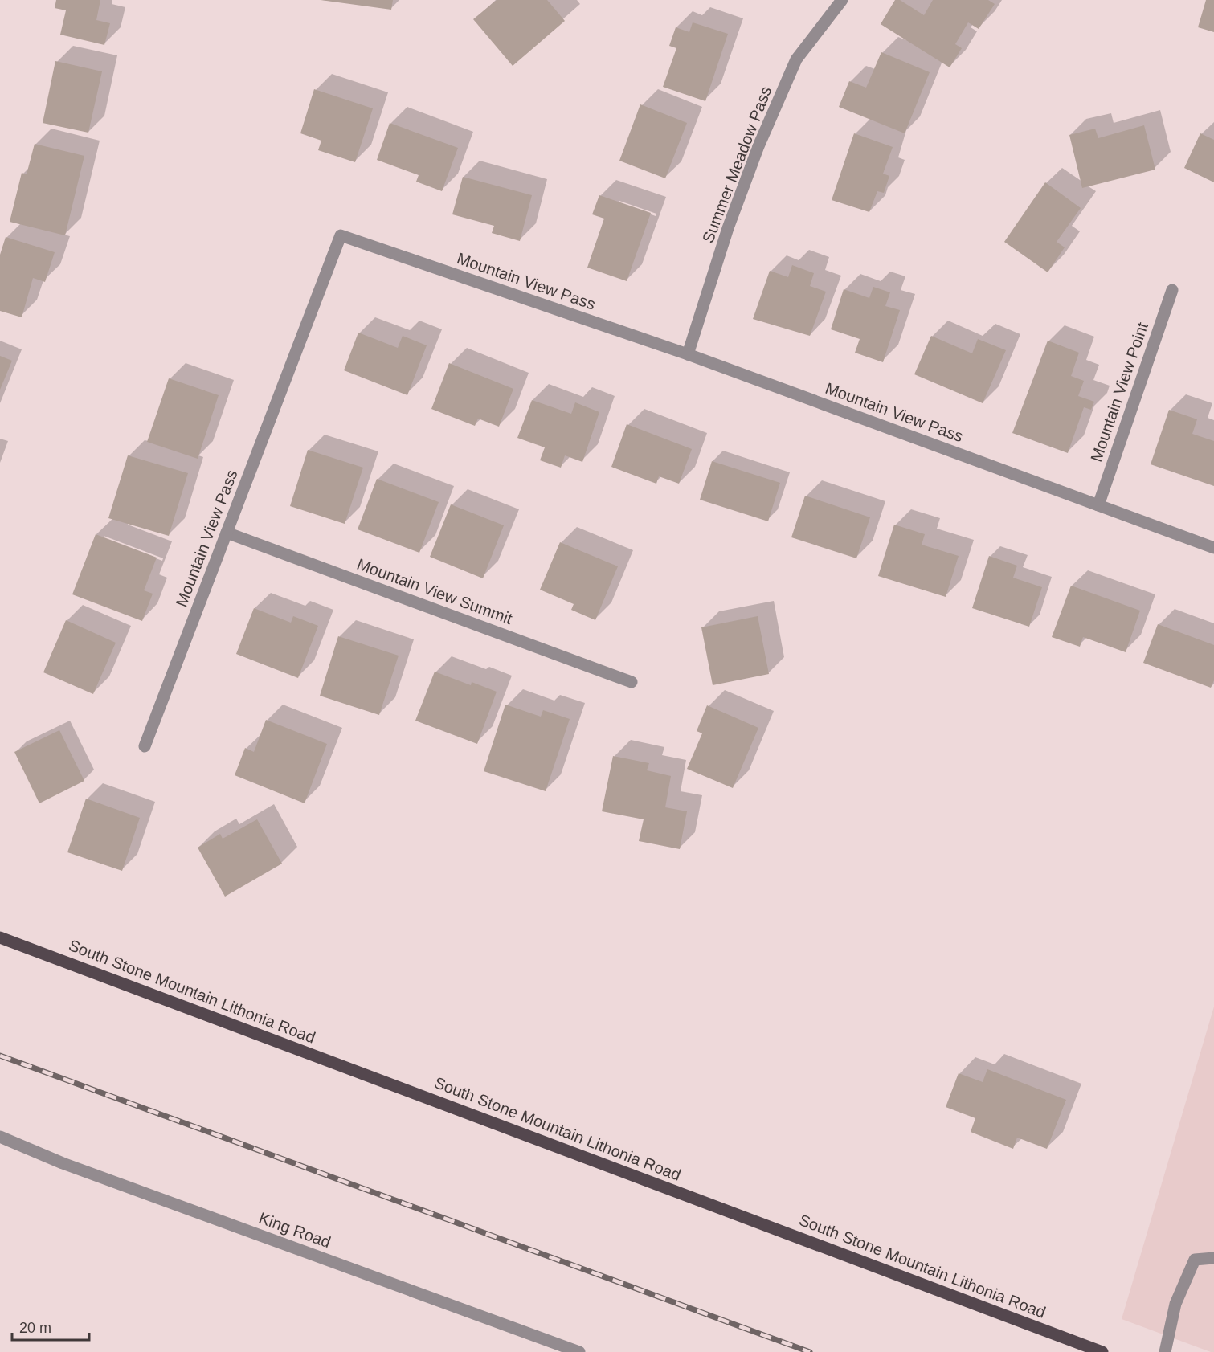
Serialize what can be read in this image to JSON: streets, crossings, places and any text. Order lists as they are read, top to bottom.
{
  "streets": {
    "main road": ["South Stone Mountain Lithonia Road"],
    "street": [
      "Summer Meadow Pass",
      "Mountain View Pass",
      "Mountain View Point",
      "Mountain View Summit",
      "King Road"
    ]
  },
  "crossings": [
    ["Summer Meadow Pass", "Mountain View Pass"],
    ["Mountain View Pass", "Mountain View Point"],
    ["Mountain View Pass", "Mountain View Summit"]
  ],
  "scale_bar": "20 m"
}
